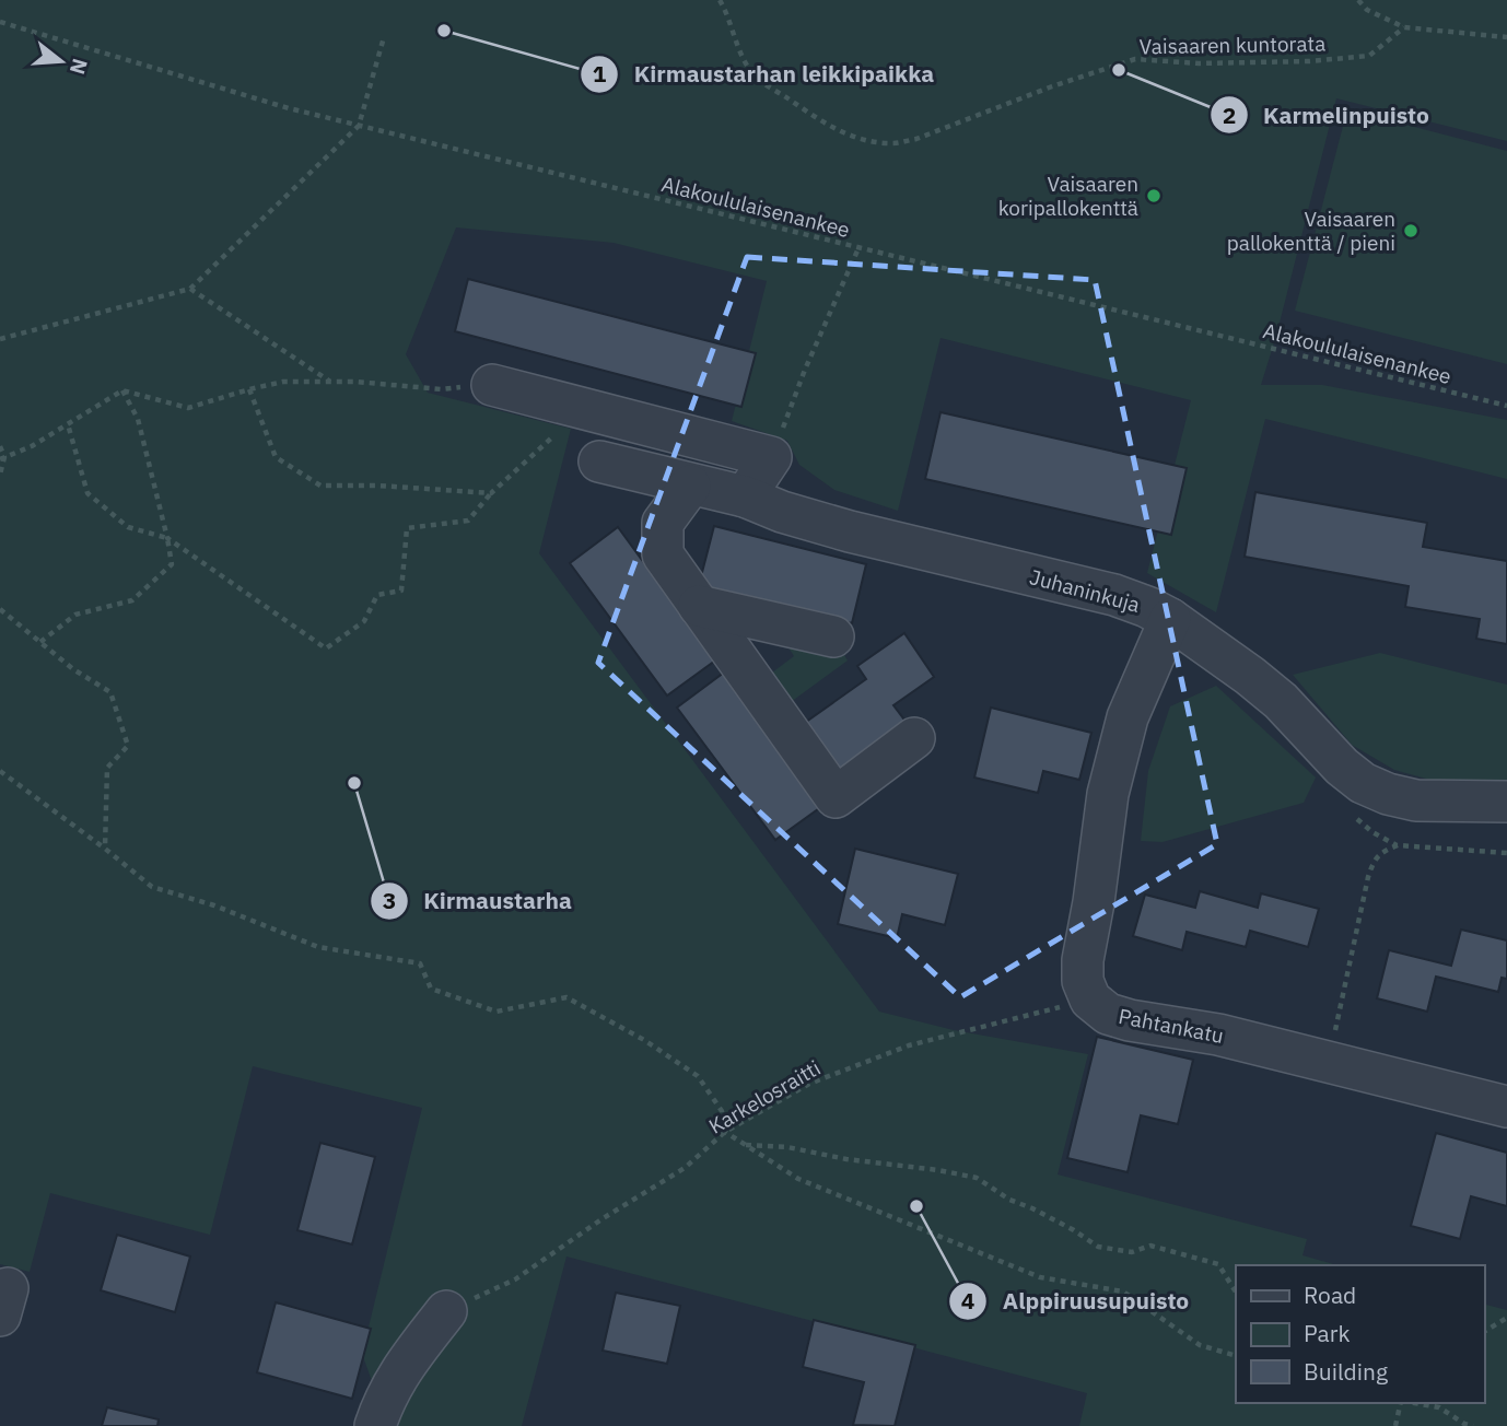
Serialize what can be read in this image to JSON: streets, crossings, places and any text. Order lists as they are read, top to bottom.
{
  "streets": {
    "street": ["Juhaninkuja", "Pahtankatu"],
    "path": ["Vaisaaren kuntorata", "Alakoululaisenankee", "Karkelosraitti"]
  },
  "crossings": [
    ["Juhaninkuja", "Pahtankatu"],
    ["Pahtankatu", "Karkelosraitti"]
  ],
  "places": [
    "Kirmaustarhan leikkipaikka",
    "Karmelinpuisto",
    "Vaisaaren koripallokenttä",
    "Vaisaaren pallokenttä / pieni",
    "Kirmaustarha",
    "Alppiruusupuisto"
  ],
  "legend": ["Road", "Park", "Building"],
  "north": "right"
}
